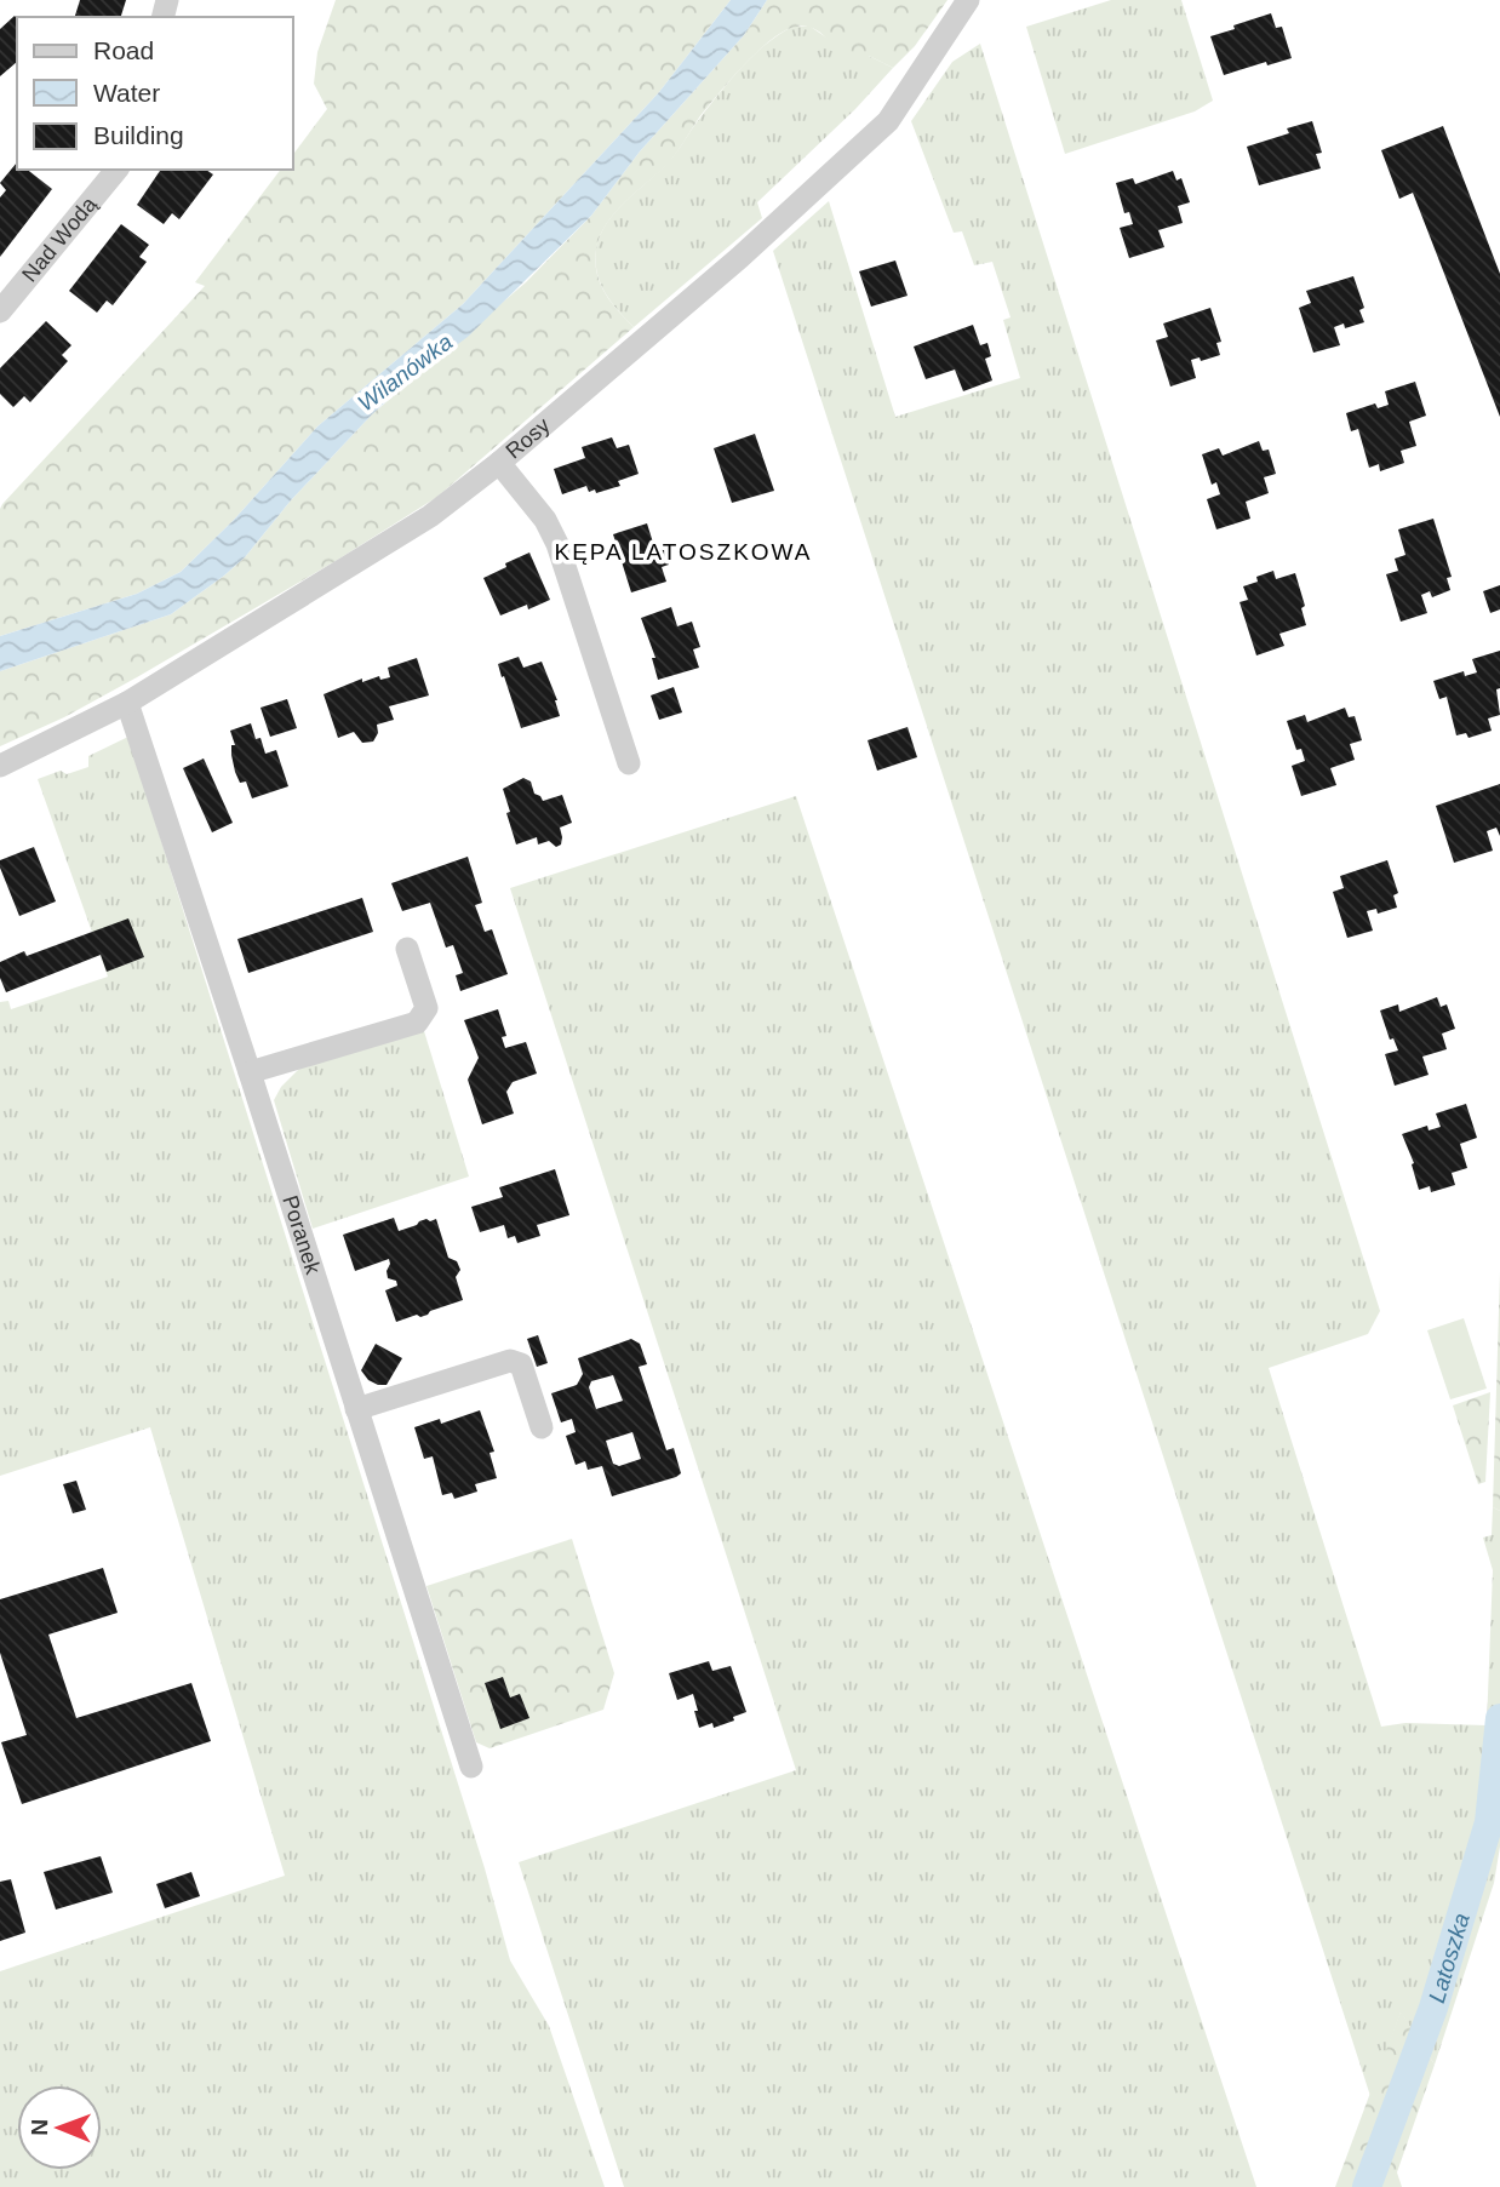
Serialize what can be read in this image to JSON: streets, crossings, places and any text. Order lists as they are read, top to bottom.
{
  "streets": {
    "street": ["Nad Wodą", "Rosy", "Poranek"]
  },
  "crossings": [
    ["Rosy", "Poranek"]
  ],
  "districts": ["KĘPA LATOSZKOWA"],
  "water": ["Wilanówka", "Latoszka"],
  "legend": ["Road", "Water", "Building"],
  "north": "left"
}
